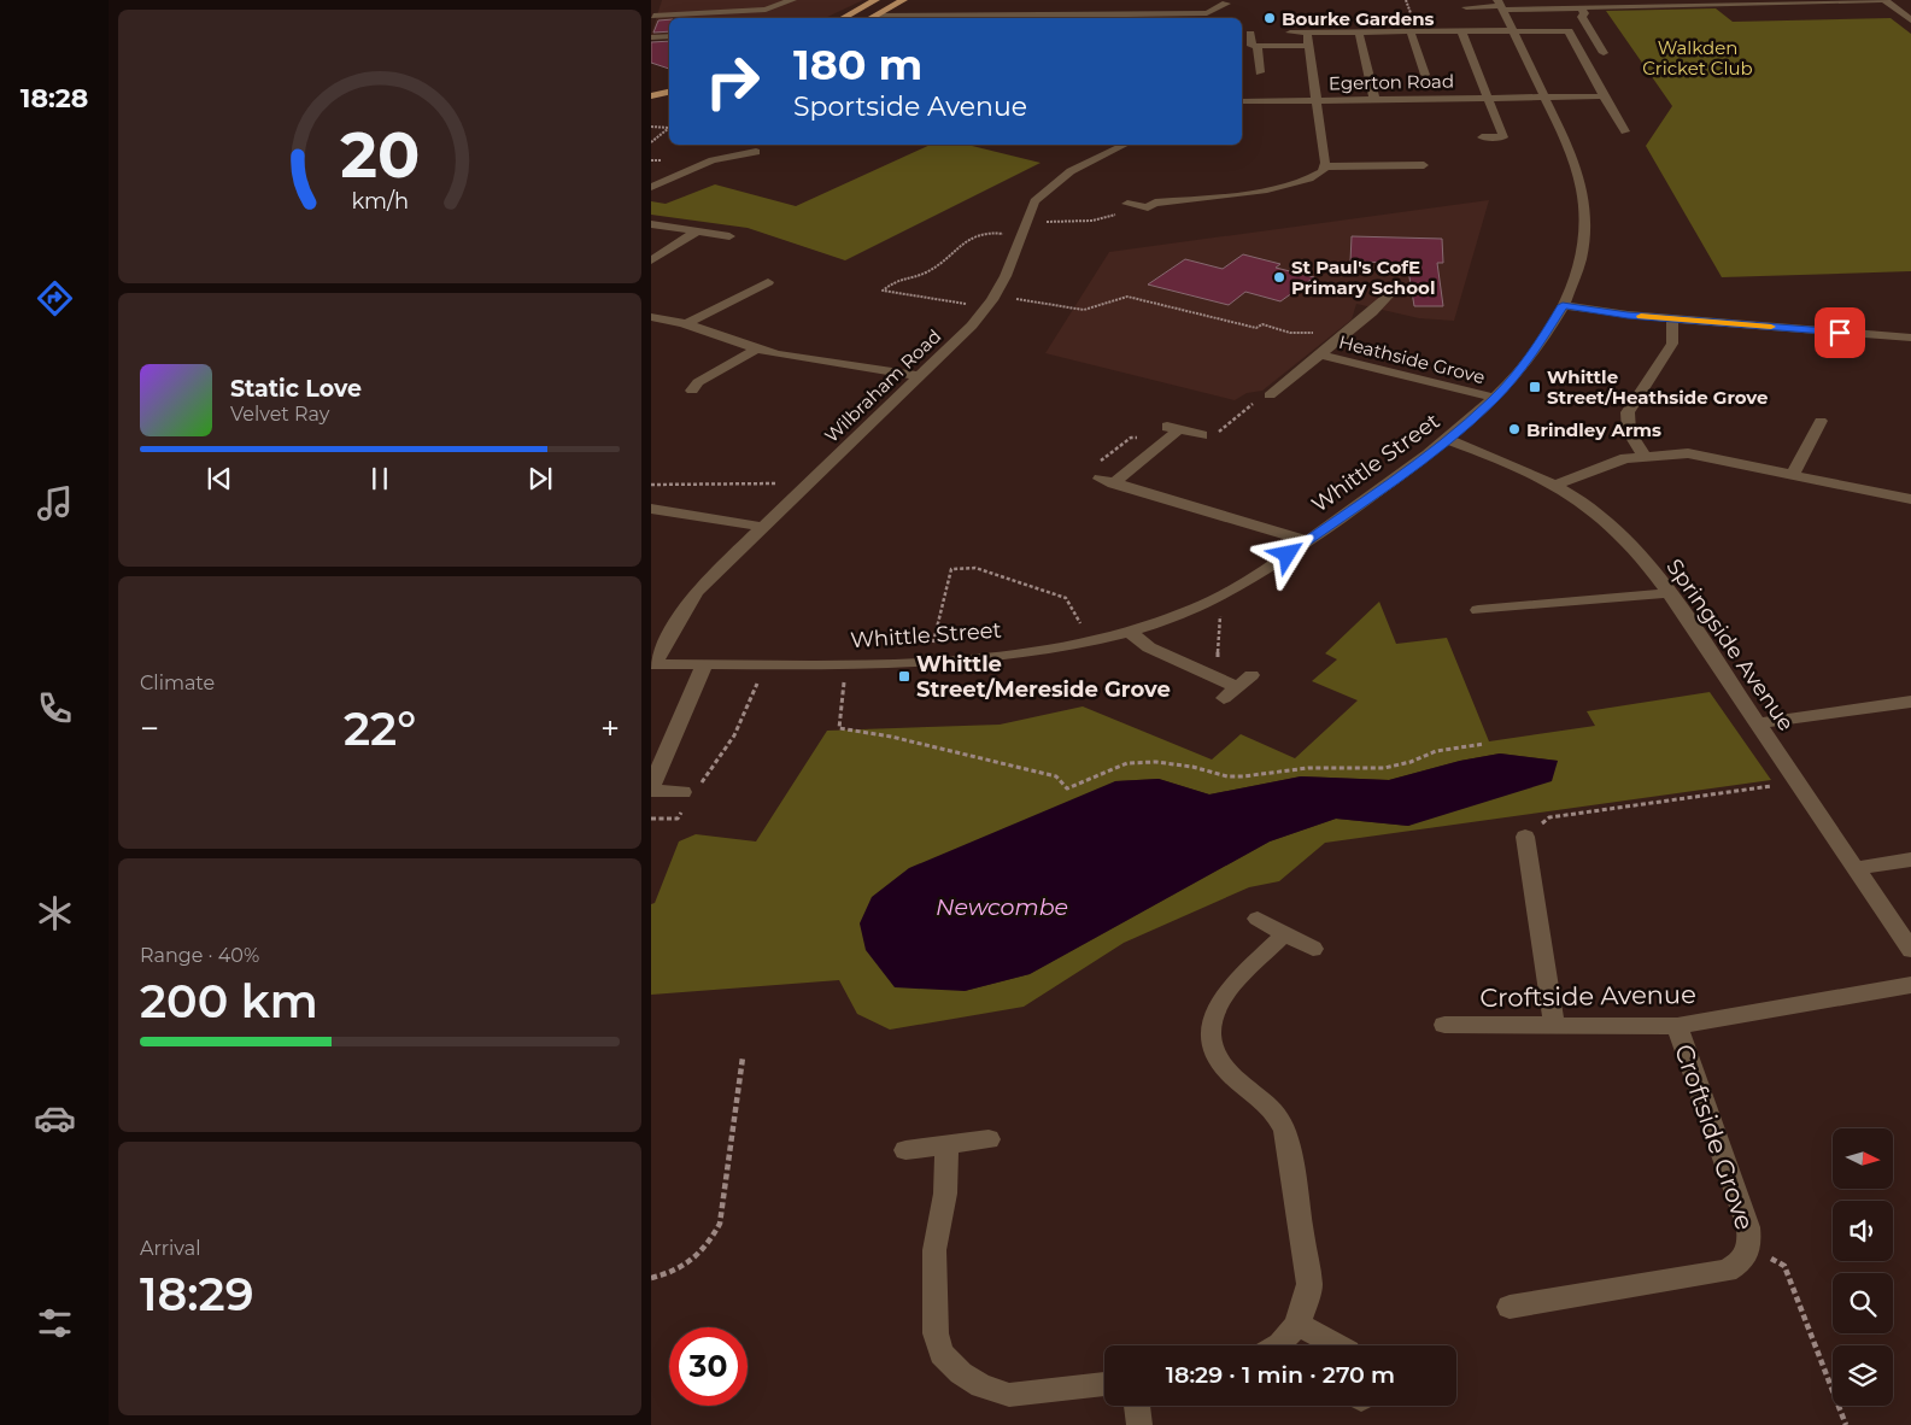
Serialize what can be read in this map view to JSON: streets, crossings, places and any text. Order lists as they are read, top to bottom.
{
  "streets": {
    "street": [
      "Egerton Road",
      "Heathside Grove",
      "Wilbraham Road",
      "Whittle Street",
      "Springside Avenue",
      "Croftside Avenue",
      "Croftside Grove"
    ]
  },
  "crossings": [
    ["Egerton Road", "Whittle Street"],
    ["Heathside Grove", "Whittle Street"],
    ["Wilbraham Road", "Whittle Street"],
    ["Whittle Street", "Springside Avenue"],
    ["Croftside Avenue", "Croftside Grove"]
  ],
  "water": ["Newcombe"],
  "parks": ["Walkden Cricket Club"],
  "places": {
    "other": ["Bourke Gardens", "St Paul's CofE Primary School", "Brindley Arms"],
    "transit": ["Whittle Street/Heathside Grove", "Whittle Street/Mereside Grove"]
  },
  "north": "right",
  "page": {
    "tabs": "18:28",
    "turn": ["180 m", "Sportside Avenue"],
    "song": ["Static Love", "Velvet Ray"],
    "tile": [
      "Climate",
      ["Range · 40%", "200 km"],
      ["Arrival", "18:29"]
    ],
    "heat": ["−", "22°", "+"],
    "limit": "30",
    "trip": "18:29 · 1 min · 270 m",
    "gauge": ["20", "km/h"]
  }
}
